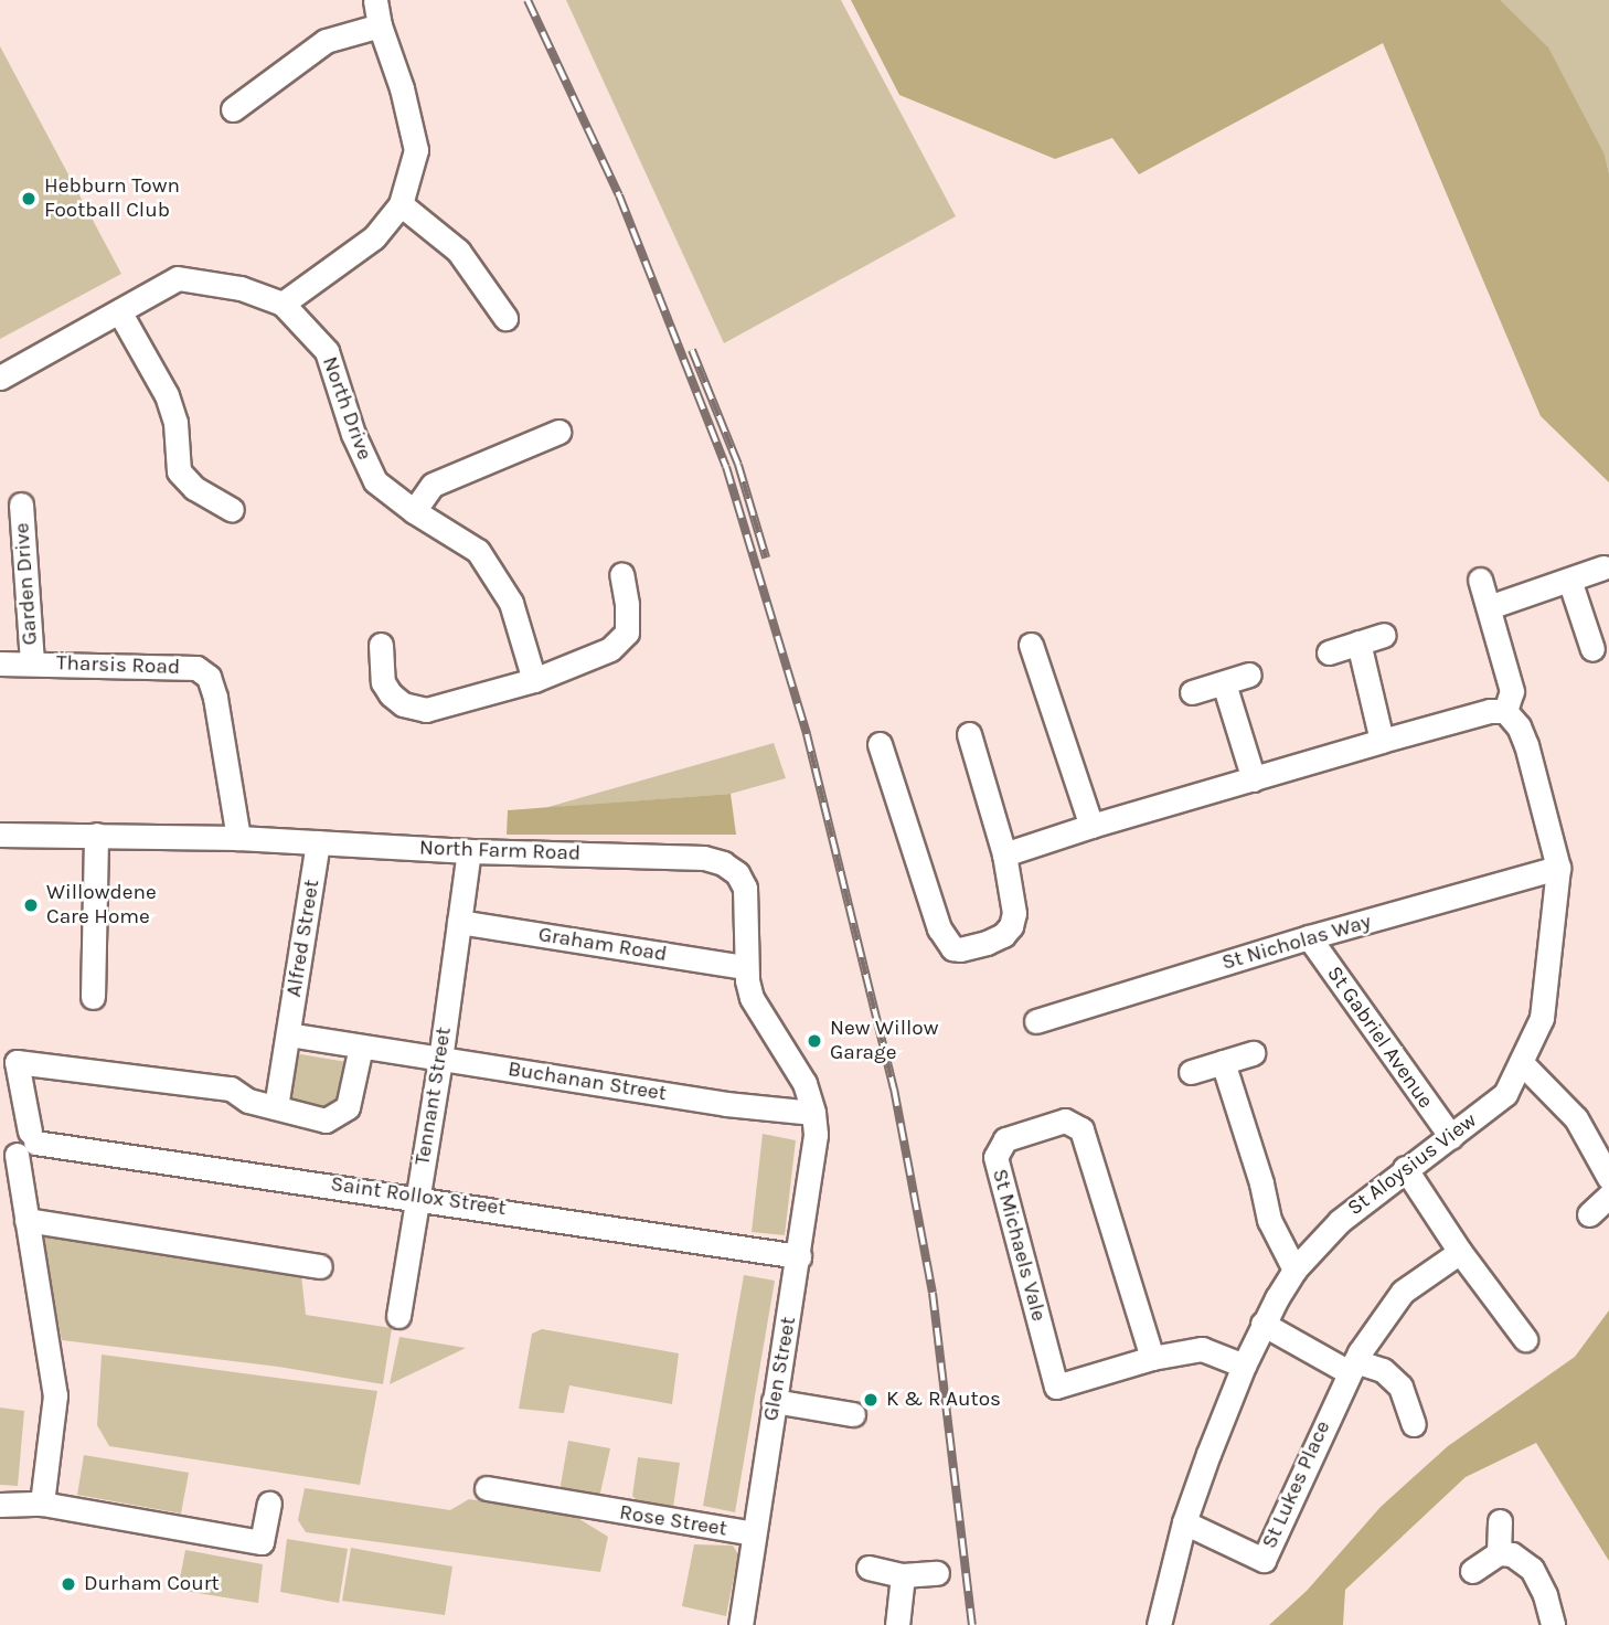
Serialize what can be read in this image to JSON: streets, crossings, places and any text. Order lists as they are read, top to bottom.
{
  "streets": {
    "street": [
      "North Drive",
      "Garden Drive",
      "Tharsis Road",
      "North Farm Road",
      "Alfred Street",
      "St Nicholas Way",
      "Graham Road",
      "St Gabriel Avenue",
      "Buchanan Street",
      "Tennant Street",
      "St Aloysius View",
      "Saint Rollox Street",
      "St Michaels Vale",
      "Glen Street",
      "St Lukes Place",
      "Rose Street"
    ]
  },
  "crossings": [
    ["Garden Drive", "Tharsis Road"],
    ["Tharsis Road", "North Farm Road"],
    ["North Farm Road", "Alfred Street"],
    ["North Farm Road", "Graham Road"],
    ["North Farm Road", "Buchanan Street"],
    ["North Farm Road", "Tennant Street"],
    ["North Farm Road", "Glen Street"],
    ["St Nicholas Way", "St Gabriel Avenue"],
    ["St Nicholas Way", "St Aloysius View"],
    ["Graham Road", "Tennant Street"],
    ["St Gabriel Avenue", "St Aloysius View"],
    ["Buchanan Street", "Tennant Street"],
    ["Buchanan Street", "Glen Street"],
    ["Tennant Street", "Saint Rollox Street"],
    ["St Aloysius View", "St Michaels Vale"],
    ["St Aloysius View", "St Lukes Place"],
    ["Saint Rollox Street", "Glen Street"],
    ["Glen Street", "Rose Street"]
  ],
  "places": [
    "Hebburn Town Football Club",
    "Willowdene Care Home",
    "New Willow Garage",
    "K & R Autos",
    "Durham Court"
  ]
}
